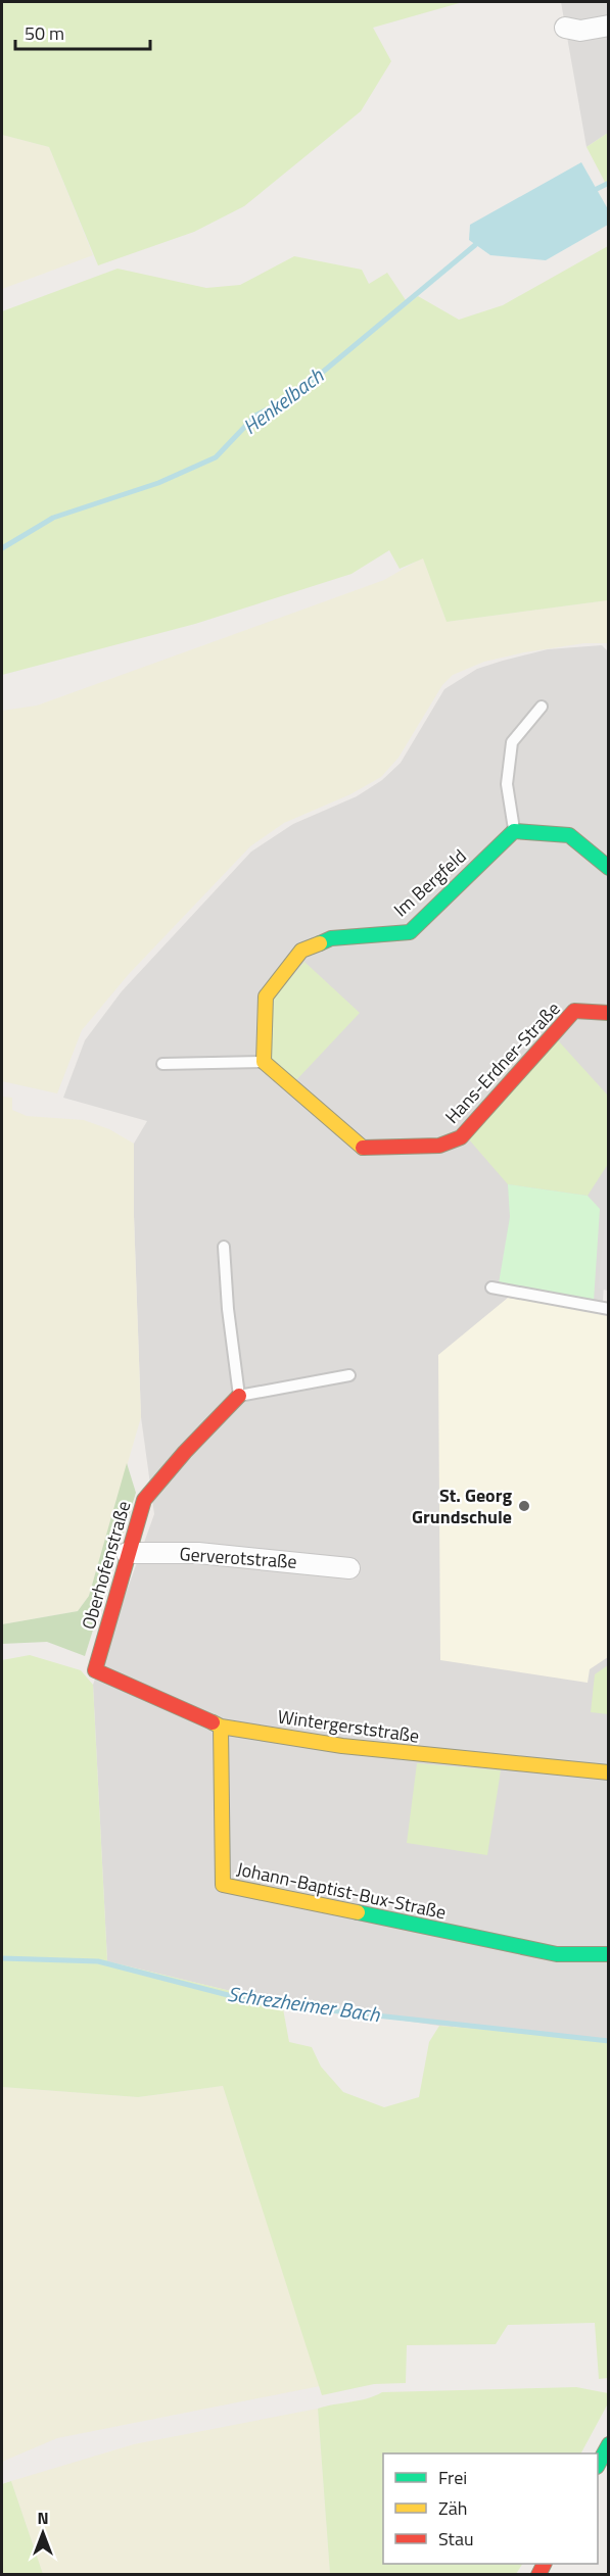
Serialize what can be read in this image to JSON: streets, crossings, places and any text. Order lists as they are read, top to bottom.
{
  "streets": {
    "street": [
      "Im Bergfeld",
      "Hans-Erdner-Straße",
      "Gerverotstraße",
      "Oberhofenstraße",
      "Wintergerststraße",
      "Johann-Baptist-Bux-Straße"
    ]
  },
  "crossings": [
    ["Im Bergfeld", "Hans-Erdner-Straße"],
    ["Gerverotstraße", "Oberhofenstraße"],
    ["Oberhofenstraße", "Wintergerststraße"],
    ["Wintergerststraße", "Johann-Baptist-Bux-Straße"]
  ],
  "water": ["Henkelbach", "Schrezheimer Bach"],
  "places": ["St. Georg Grundschule"],
  "legend": ["Frei", "Zäh", "Stau"],
  "scale_bar": "50 m",
  "north": "top"
}
